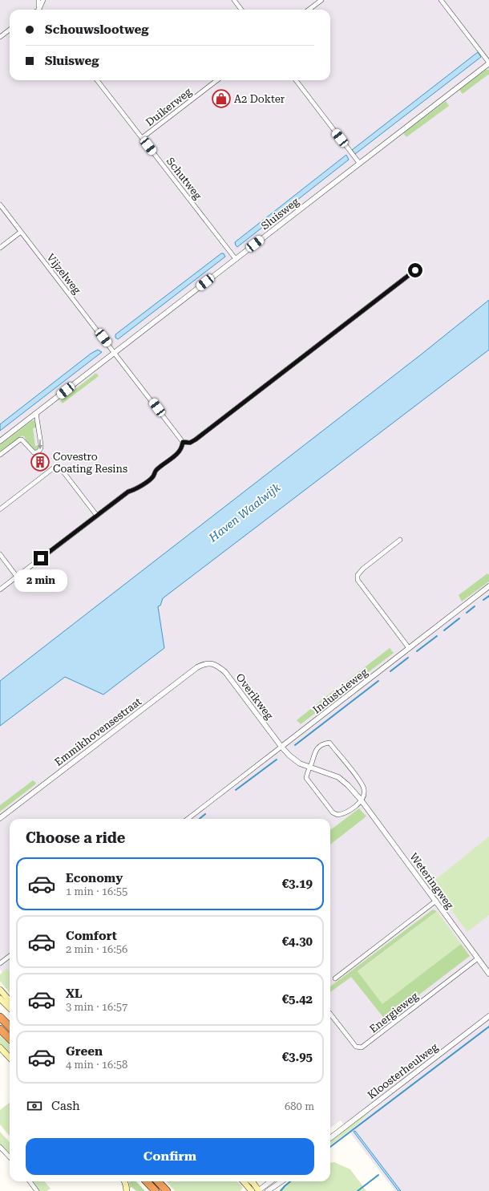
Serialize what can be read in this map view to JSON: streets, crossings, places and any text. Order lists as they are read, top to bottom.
{
  "streets": {
    "street": [
      "Duikerweg",
      "Schutweg",
      "Sluisweg",
      "Vijzelweg",
      "Industrieweg",
      "Overikweg",
      "Emmikhovensestraat",
      "Weteringweg",
      "Energieweg",
      "Kloosterheulweg"
    ]
  },
  "crossings": [
    ["Duikerweg", "Schutweg"],
    ["Schutweg", "Sluisweg"],
    ["Sluisweg", "Vijzelweg"],
    ["Industrieweg", "Overikweg"],
    ["Overikweg", "Emmikhovensestraat"],
    ["Weteringweg", "Energieweg"]
  ],
  "water": ["Haven Waalwijk"],
  "places": {
    "shop": ["A2 Dokter"],
    "building": ["Covestro Coating Resins"]
  },
  "page": {
    "banner": ["Schouwslootweg", "Sluisweg"],
    "bubble": "2 min",
    "heading": "Choose a ride",
    "list": [
      {
        "name": "Economy",
        "note": "1 min · 16:55",
        "value": "€3.19"
      },
      {
        "name": "Comfort",
        "note": "2 min · 16:56",
        "value": "€4.30"
      },
      {
        "name": "XL",
        "note": "3 min · 16:57",
        "value": "€5.42"
      },
      {
        "name": "Green",
        "note": "4 min · 16:58",
        "value": "€3.95"
      }
    ],
    "pay": ["Cash", "680 m"],
    "buttons": "Confirm"
  }
}
